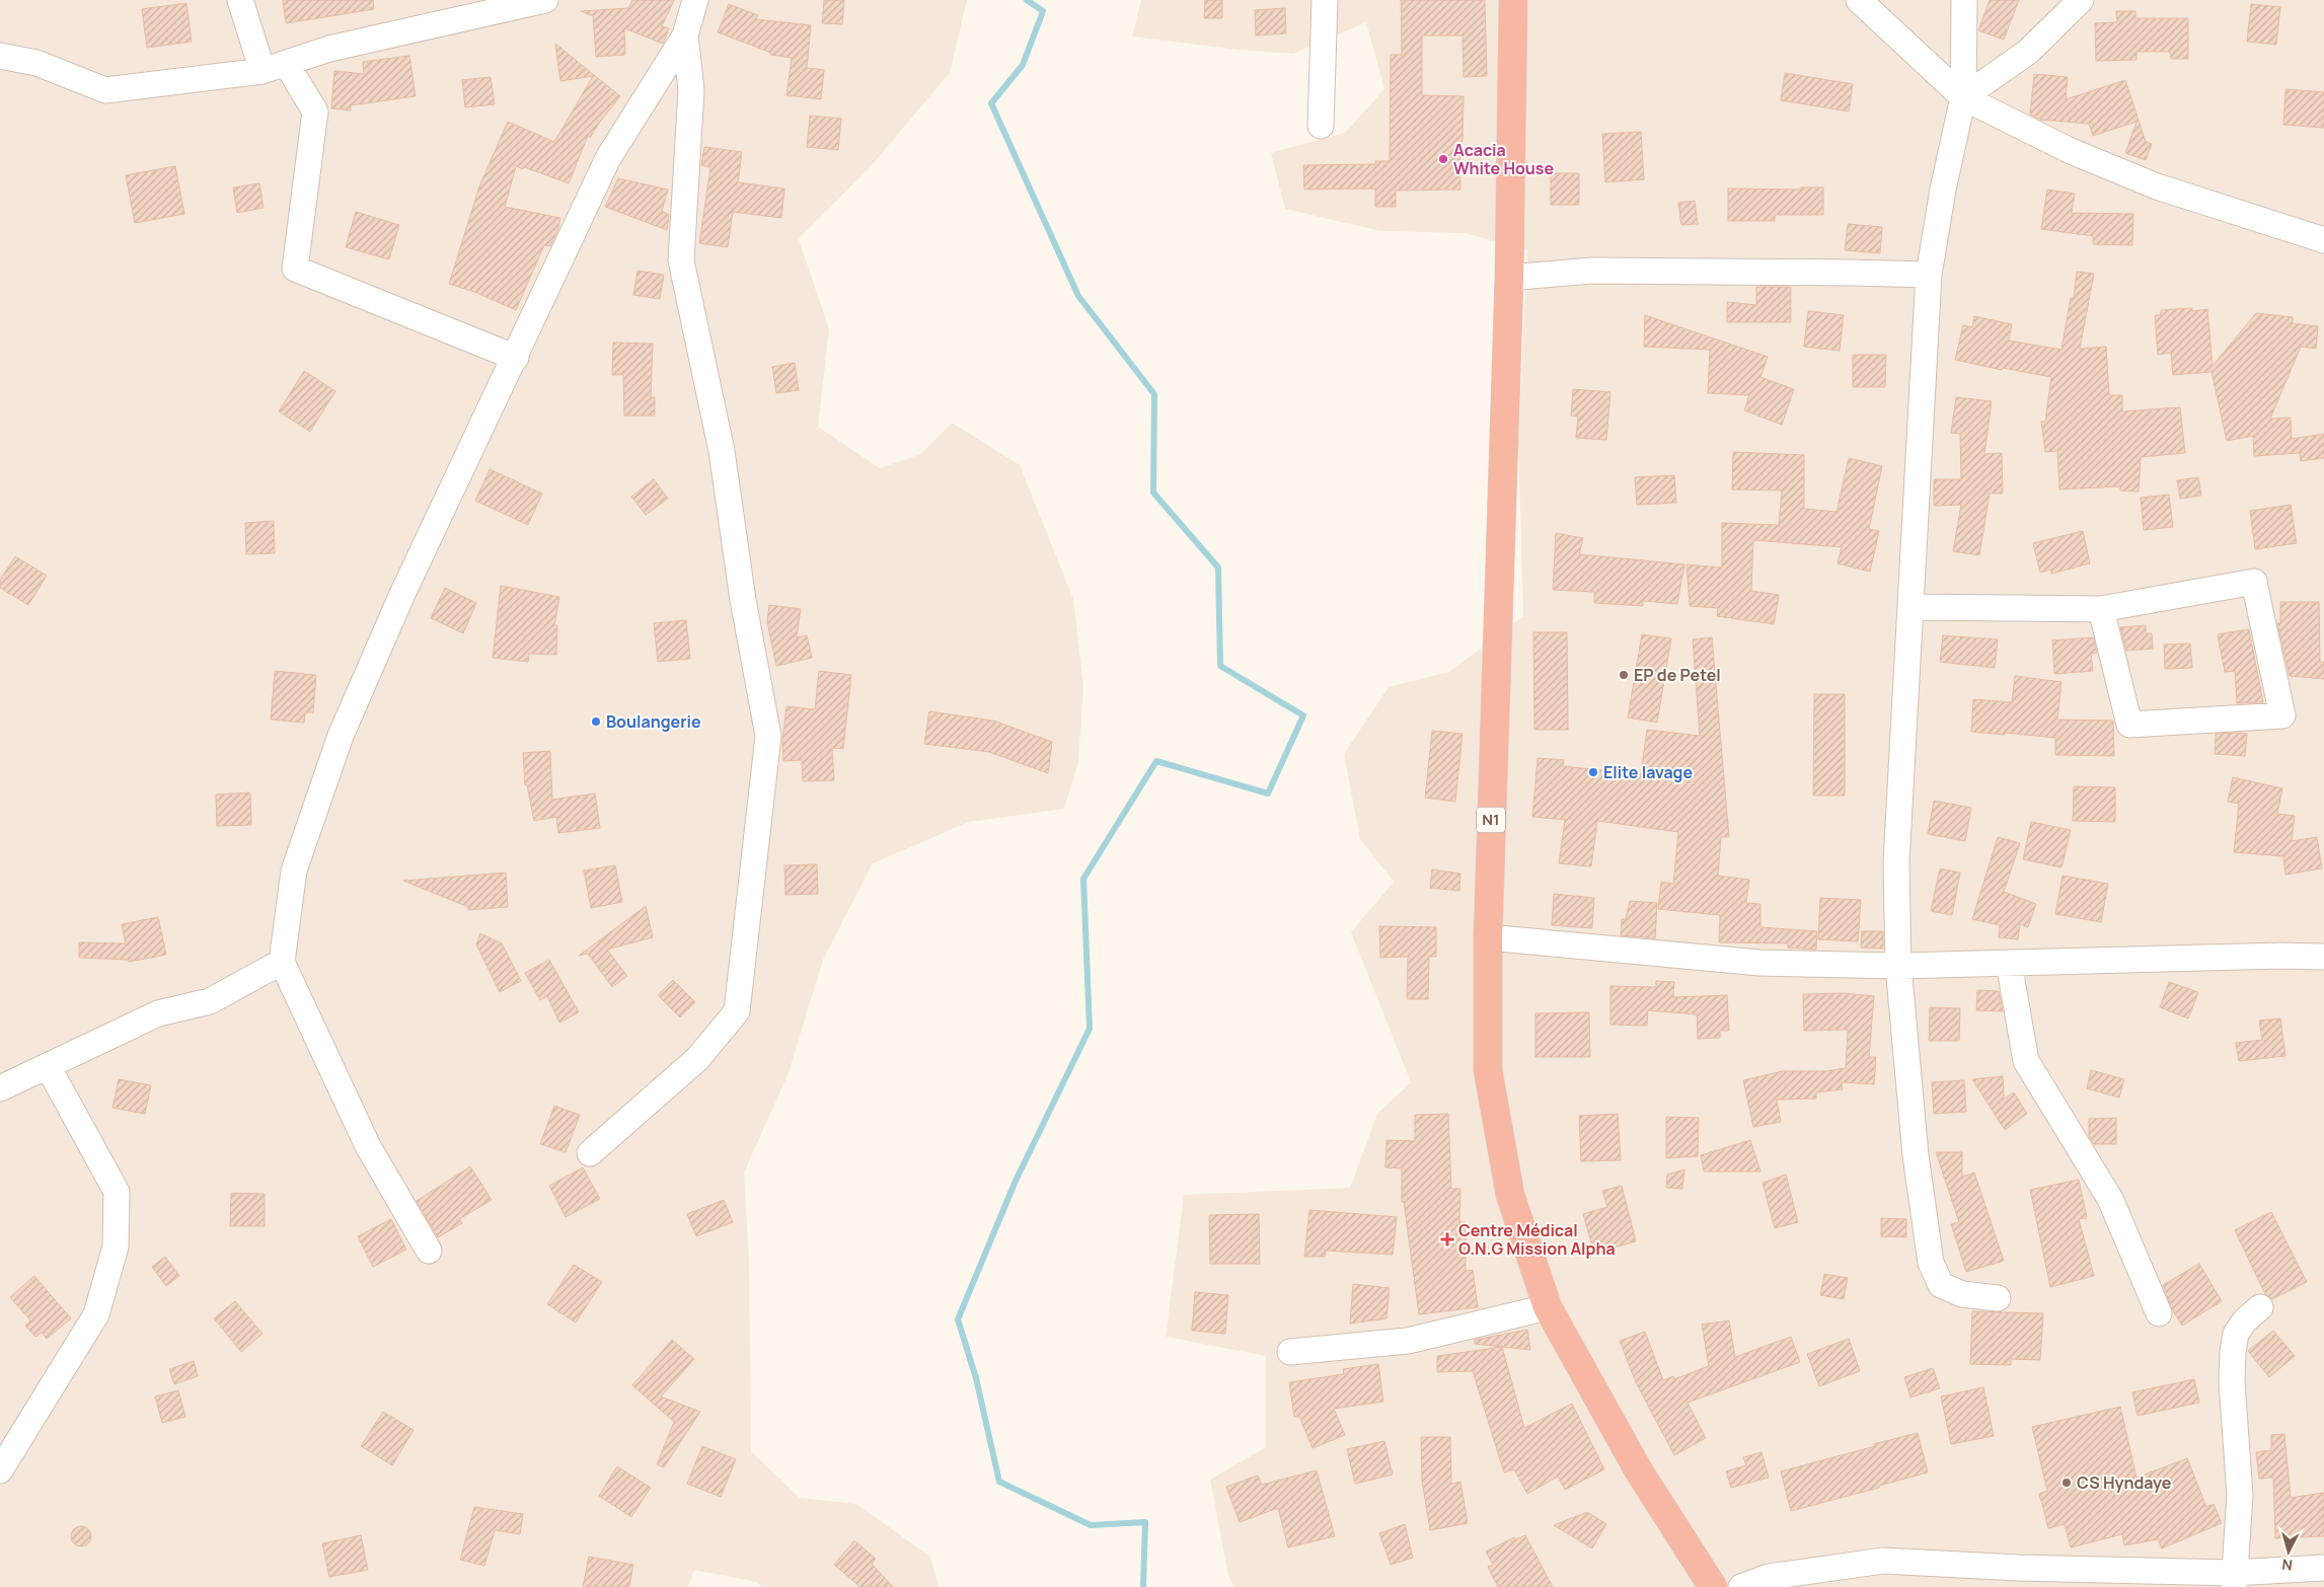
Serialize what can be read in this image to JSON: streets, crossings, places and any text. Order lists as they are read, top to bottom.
{
  "streets": {
    "highway": ["N1"]
  },
  "places": {
    "other": [
      "Acacia White House",
      "EP de Petel",
      "Boulangerie",
      "Elite lavage",
      "CS Hyndaye"
    ],
    "health": ["Centre Médical O.N.G Mission Alpha"]
  },
  "north": "bottom"
}
